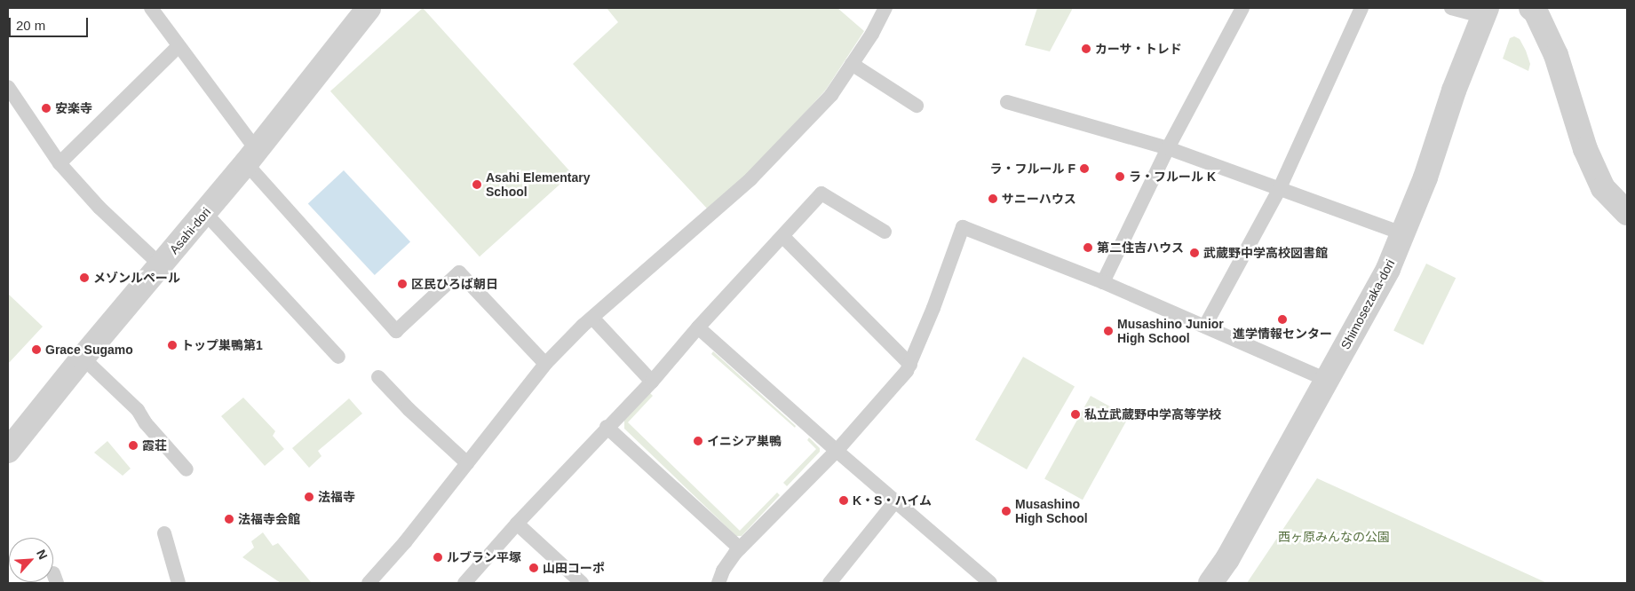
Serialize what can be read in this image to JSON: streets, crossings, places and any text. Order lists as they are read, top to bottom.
{
  "streets": {
    "street": ["Asahi-dori", "Shimosezaka-dori"]
  },
  "parks": ["西ヶ原みんなの公園"],
  "places": [
    "カーサ・トレド",
    "安楽寺",
    "ラ・フルール F",
    "ラ・フルール K",
    "Asahi Elementary School",
    "サニーハウス",
    "第二住吉ハウス",
    "武蔵野中学高校図書館",
    "メゾンルペール",
    "区民ひろば朝日",
    "進学情報センター",
    "Musashino Junior High School",
    "トップ巣鴨第1",
    "Grace Sugamo",
    "私立武蔵野中学高等学校",
    "イニシア巣鴨",
    "霞荘",
    "法福寺",
    "K・S・ハイム",
    "Musashino High School",
    "法福寺会館",
    "ルブラン平塚",
    "山田コーポ"
  ],
  "scale_bar": "20 m",
  "north": "top right"
}
